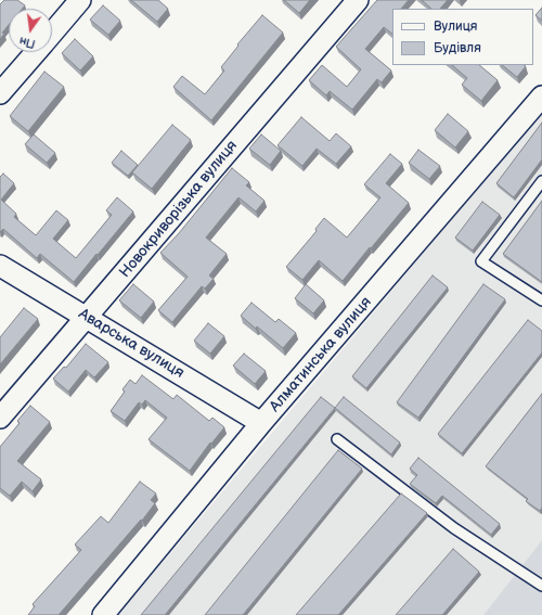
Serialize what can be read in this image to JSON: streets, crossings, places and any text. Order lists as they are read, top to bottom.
{
  "streets": {
    "street": ["Новокриворізька вулиця", "Аварська вулиця", "Алматинська вулиця"]
  },
  "crossings": [
    ["Новокриворізька вулиця", "Аварська вулиця"],
    ["Аварська вулиця", "Алматинська вулиця"]
  ],
  "legend": ["Вулиця", "Будівля"],
  "north": "bottom"
}
